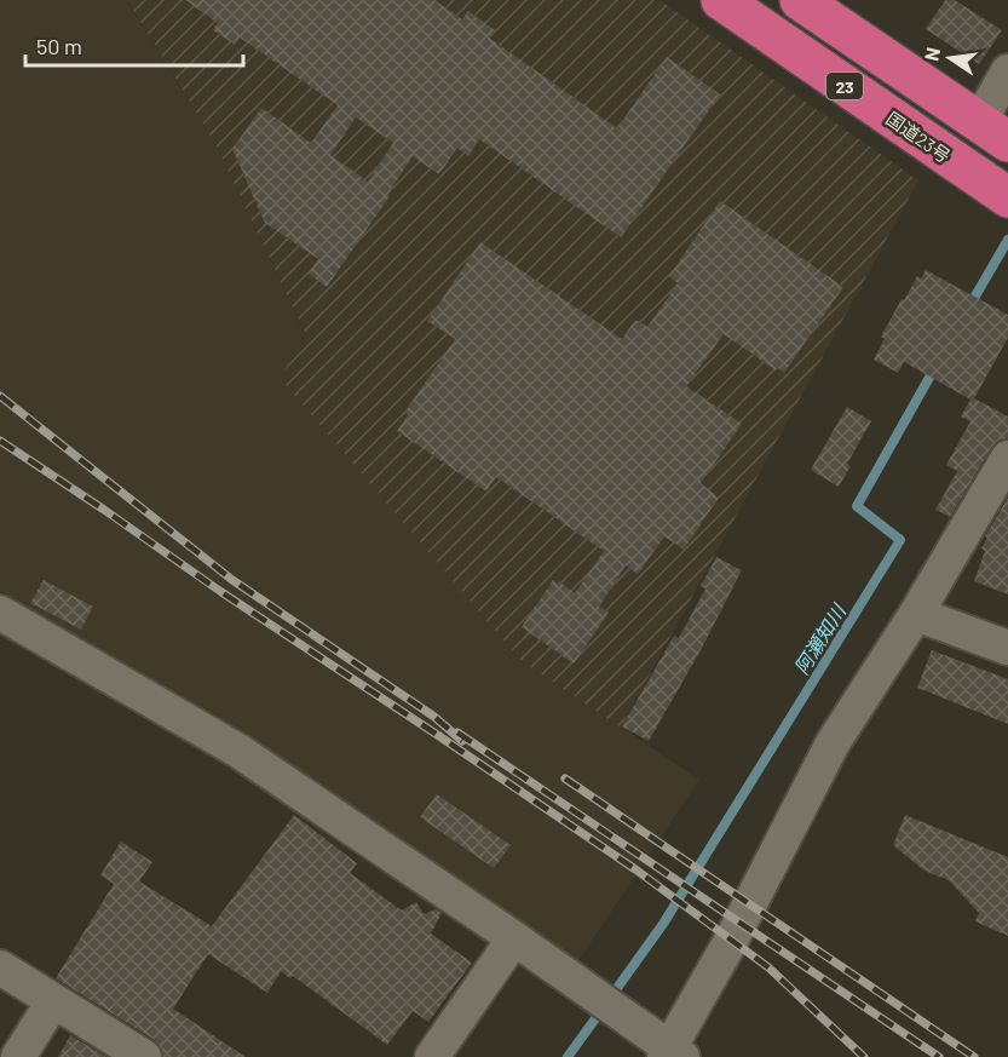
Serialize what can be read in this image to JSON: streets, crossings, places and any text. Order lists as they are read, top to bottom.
{
  "streets": {
    "highway": ["23", "国道23号"]
  },
  "water": ["阿瀬知川"],
  "scale_bar": "50 m",
  "north": "left"
}
